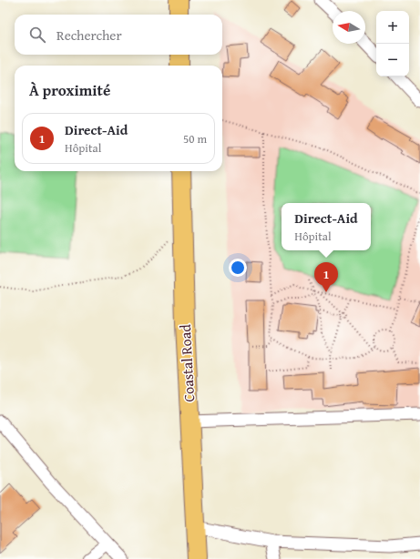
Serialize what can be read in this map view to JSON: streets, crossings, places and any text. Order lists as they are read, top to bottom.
{
  "streets": {
    "main road": ["Coastal Road"]
  },
  "north": "left",
  "page": {
    "map_buttons": ["+", "−"],
    "search": "Rechercher",
    "heading": "À proximité",
    "list": [
      {
        "mark": "1",
        "name": "Direct-Aid",
        "note": "Hôpital",
        "value": "50 m"
      }
    ],
    "popup": ["Direct-Aid", "Hôpital"],
    "pins": "1"
  }
}
